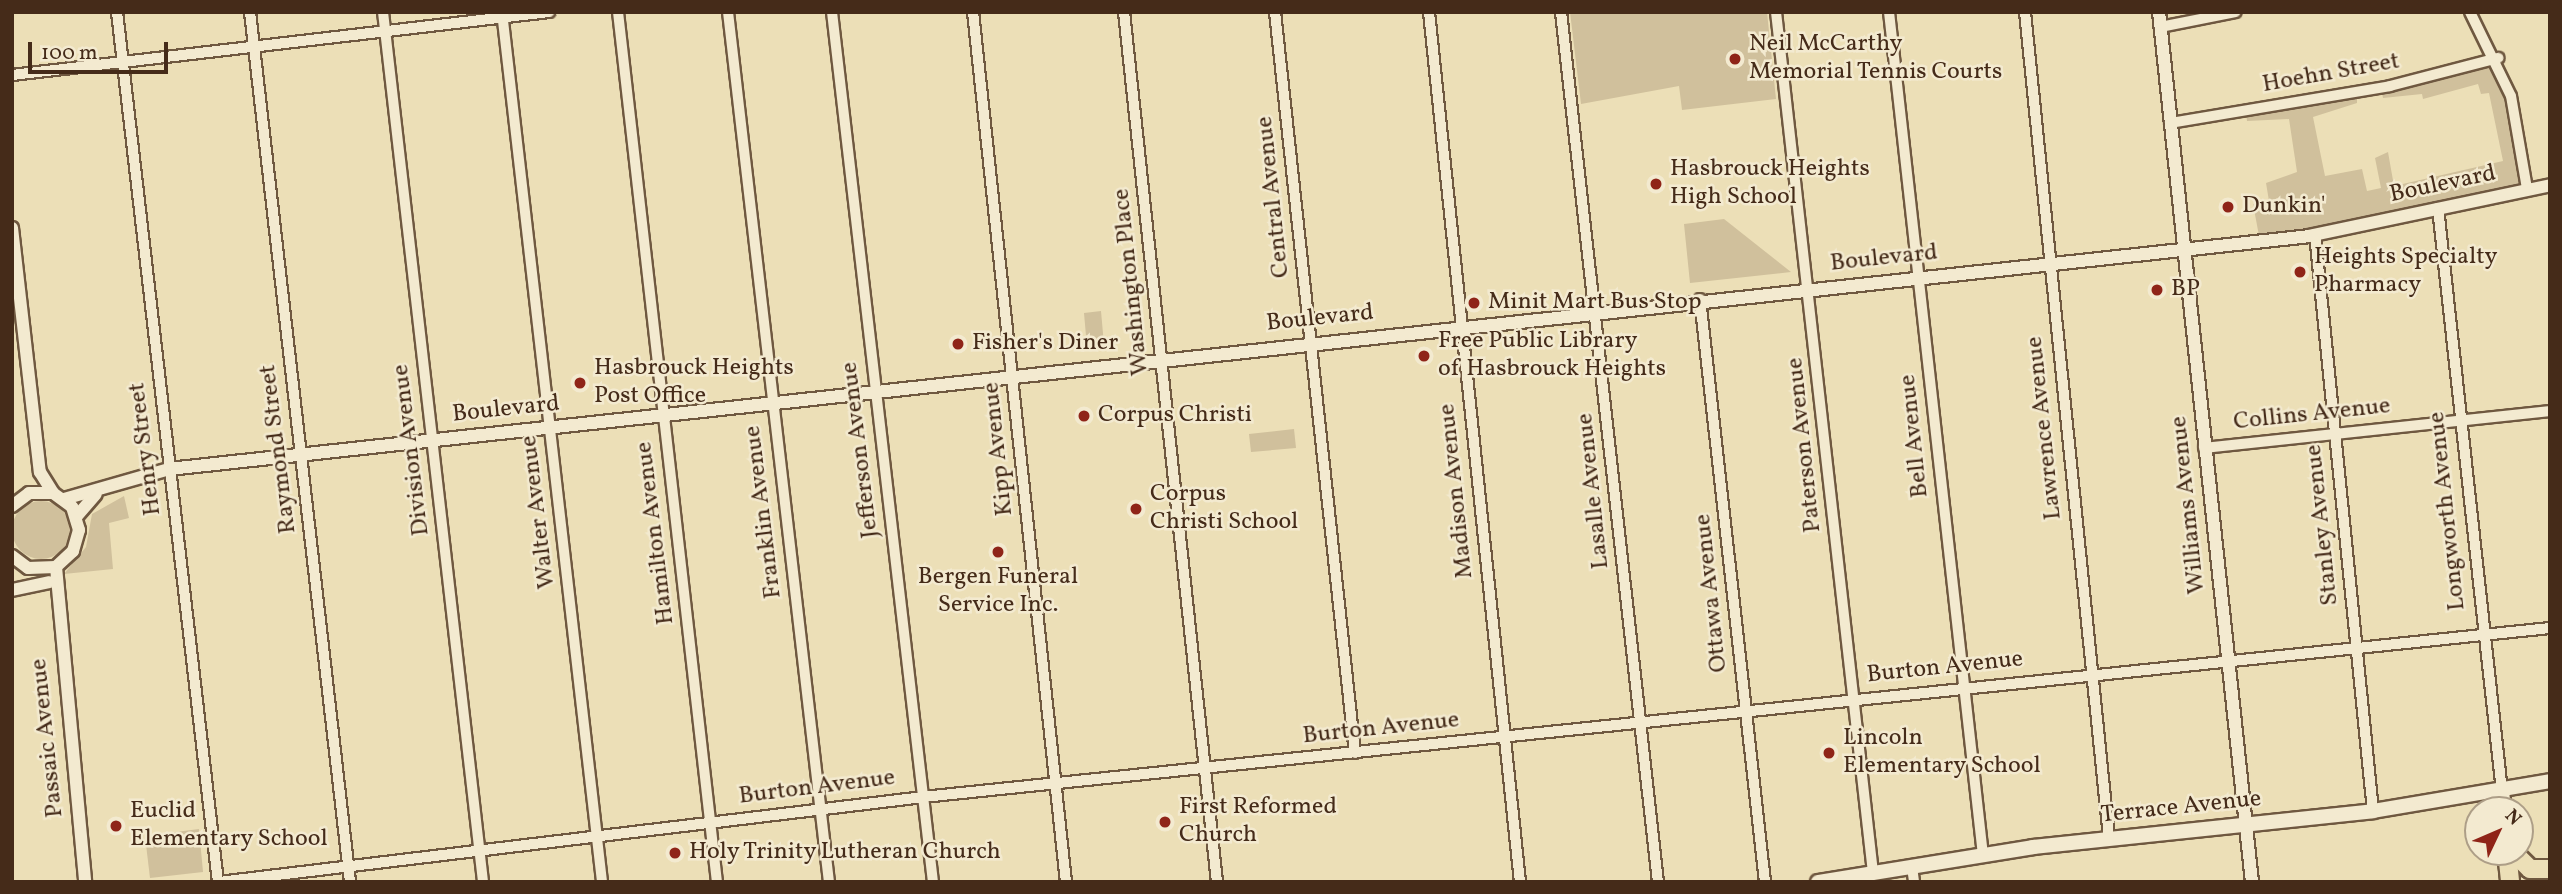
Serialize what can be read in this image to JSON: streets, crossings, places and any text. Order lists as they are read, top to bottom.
{
  "streets": {
    "main road": ["Longworth Avenue", "Terrace Avenue"],
    "street": [
      "Hoehn Street",
      "Boulevard",
      "Central Avenue",
      "Washington Place",
      "Collins Avenue",
      "Lawrence Avenue",
      "Bell Avenue",
      "Paterson Avenue",
      "Henry Street",
      "Raymond Street",
      "Kipp Avenue",
      "Division Avenue",
      "Jefferson Avenue",
      "Madison Avenue",
      "Lasalle Avenue",
      "Williams Avenue",
      "Walter Avenue",
      "Franklin Avenue",
      "Stanley Avenue",
      "Hamilton Avenue",
      "Ottawa Avenue",
      "Burton Avenue",
      "Passaic Avenue"
    ]
  },
  "crossings": [
    ["Hoehn Street", "Williams Avenue"],
    ["Boulevard", "Central Avenue"],
    ["Boulevard", "Washington Place"],
    ["Boulevard", "Lawrence Avenue"],
    ["Boulevard", "Bell Avenue"],
    ["Boulevard", "Paterson Avenue"],
    ["Boulevard", "Henry Street"],
    ["Boulevard", "Raymond Street"],
    ["Boulevard", "Kipp Avenue"],
    ["Boulevard", "Division Avenue"],
    ["Boulevard", "Jefferson Avenue"],
    ["Boulevard", "Madison Avenue"],
    ["Boulevard", "Lasalle Avenue"],
    ["Boulevard", "Williams Avenue"],
    ["Boulevard", "Longworth Avenue"],
    ["Boulevard", "Walter Avenue"],
    ["Boulevard", "Franklin Avenue"],
    ["Boulevard", "Stanley Avenue"],
    ["Boulevard", "Hamilton Avenue"],
    ["Boulevard", "Ottawa Avenue"],
    ["Central Avenue", "Burton Avenue"],
    ["Washington Place", "Burton Avenue"],
    ["Collins Avenue", "Williams Avenue"],
    ["Collins Avenue", "Longworth Avenue"],
    ["Collins Avenue", "Stanley Avenue"],
    ["Lawrence Avenue", "Burton Avenue"],
    ["Lawrence Avenue", "Terrace Avenue"],
    ["Bell Avenue", "Burton Avenue"],
    ["Bell Avenue", "Terrace Avenue"],
    ["Paterson Avenue", "Burton Avenue"],
    ["Paterson Avenue", "Terrace Avenue"],
    ["Henry Street", "Burton Avenue"],
    ["Raymond Street", "Burton Avenue"],
    ["Kipp Avenue", "Burton Avenue"],
    ["Division Avenue", "Burton Avenue"],
    ["Jefferson Avenue", "Burton Avenue"],
    ["Madison Avenue", "Burton Avenue"],
    ["Lasalle Avenue", "Burton Avenue"],
    ["Williams Avenue", "Burton Avenue"],
    ["Williams Avenue", "Terrace Avenue"],
    ["Longworth Avenue", "Burton Avenue"],
    ["Longworth Avenue", "Terrace Avenue"],
    ["Walter Avenue", "Burton Avenue"],
    ["Franklin Avenue", "Burton Avenue"],
    ["Stanley Avenue", "Burton Avenue"],
    ["Stanley Avenue", "Terrace Avenue"],
    ["Hamilton Avenue", "Burton Avenue"],
    ["Ottawa Avenue", "Burton Avenue"]
  ],
  "places": [
    "Neil McCarthy Memorial Tennis Courts",
    "Hasbrouck Heights High School",
    "Dunkin'",
    "Heights Specialty Pharmacy",
    "BP",
    "Minit Mart Bus Stop",
    "Fisher's Diner",
    "Free Public Library of Hasbrouck Heights",
    "Hasbrouck Heights Post Office",
    "Corpus Christi",
    "Corpus Christi School",
    "Bergen Funeral Service Inc.",
    "Lincoln Elementary School",
    "First Reformed Church",
    "Euclid Elementary School",
    "Holy Trinity Lutheran Church"
  ],
  "scale_bar": "100 m",
  "north": "top right"
}
